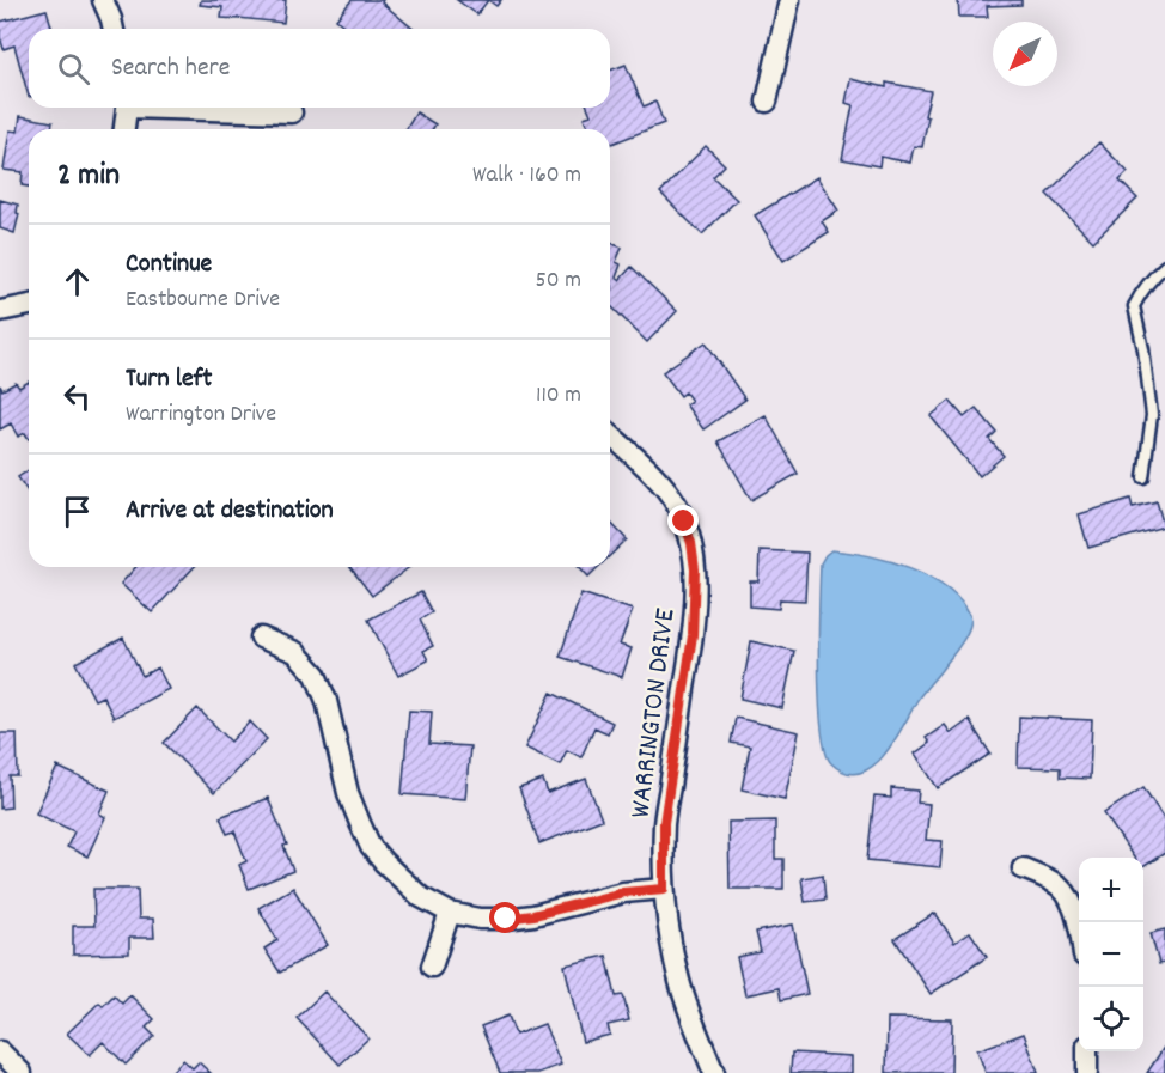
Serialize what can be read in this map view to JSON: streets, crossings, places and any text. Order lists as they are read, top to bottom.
{
  "streets": {
    "street": ["WARRINGTON DRIVE"]
  },
  "north": "bottom left",
  "page": {
    "search": "Search here",
    "heading": ["2 min", "Walk · 160 m"],
    "list": [
      ["Continue", "Eastbourne Drive", "50 m"],
      ["Turn left", "Warrington Drive", "110 m"],
      "Arrive at destination"
    ],
    "map_buttons": ["+", "−"]
  }
}
